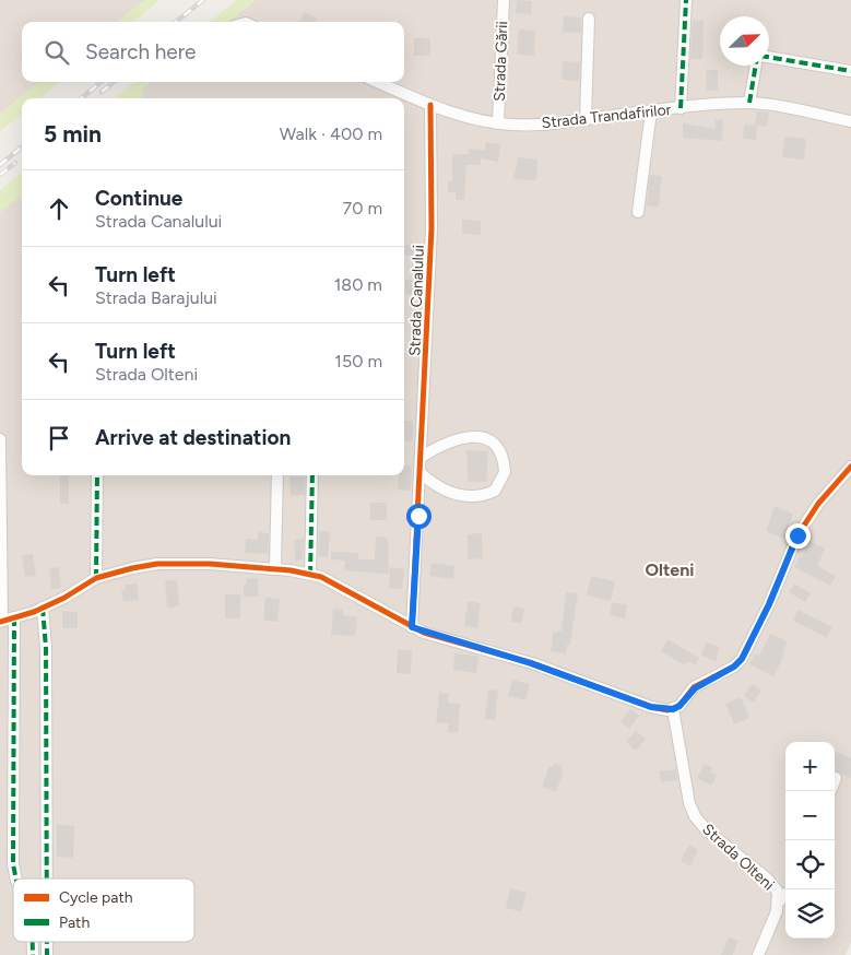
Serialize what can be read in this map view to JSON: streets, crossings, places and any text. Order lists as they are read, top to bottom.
{
  "streets": {
    "street": [
      "Strada Gării",
      "Strada Trandafirilor",
      "Strada Canalului",
      "Strada Olteni"
    ]
  },
  "crossings": [
    ["Strada Gării", "Strada Trandafirilor"],
    ["Strada Trandafirilor", "Strada Canalului"]
  ],
  "districts": ["Olteni"],
  "legend": ["Cycle path", "Path"],
  "north": "top right",
  "page": {
    "search": "Search here",
    "heading": ["5 min", "Walk · 400 m"],
    "list": [
      ["Continue", "Strada Canalului", "70 m"],
      ["Turn left", "Strada Barajului", "180 m"],
      ["Turn left", "Strada Olteni", "150 m"],
      "Arrive at destination"
    ],
    "map_buttons": ["+", "−"]
  }
}
